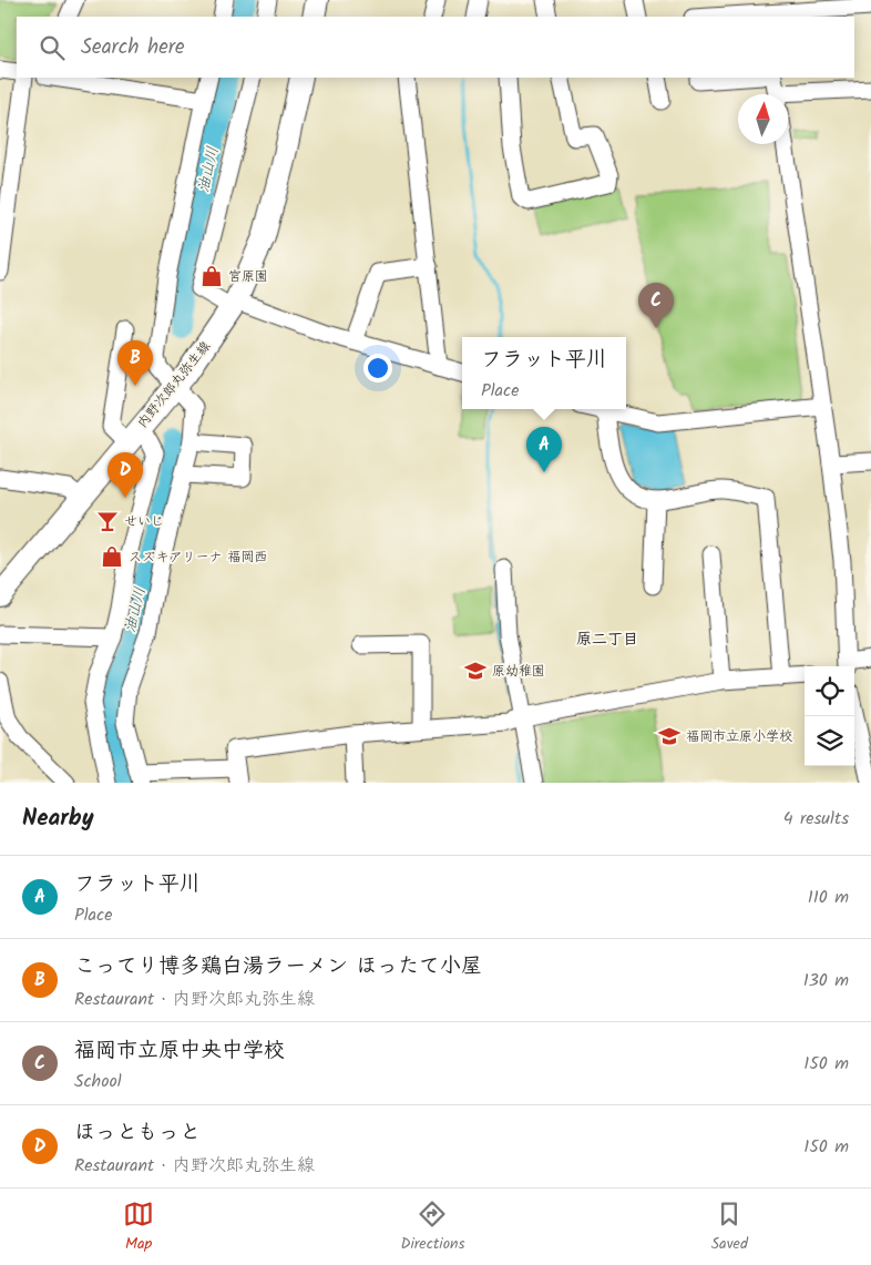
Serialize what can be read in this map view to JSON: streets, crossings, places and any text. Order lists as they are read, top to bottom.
{
  "streets": {
    "main road": ["内野次郎丸弥生線"]
  },
  "districts": ["原二丁目"],
  "water": ["油山川"],
  "places": {
    "shop": ["宮原園", "スズキアリーナ 福岡西"],
    "bar": ["せいじ"],
    "school or university": ["原幼稚園", "福岡市立原小学校"]
  },
  "north": "top",
  "page": {
    "search": "Search here",
    "pins": [
      "C",
      "B",
      "A",
      "D"
    ],
    "popup": ["フラット平川", "Place"],
    "heading": ["Nearby", "4 results"],
    "list": [
      {
        "mark": "A",
        "name": "フラット平川",
        "note": "Place",
        "value": "110 m"
      },
      {
        "mark": "B",
        "name": "こってり博多鶏白湯ラーメン ほったて小屋",
        "note": "Restaurant · 内野次郎丸弥生線",
        "value": "130 m"
      },
      {
        "mark": "C",
        "name": "福岡市立原中央中学校",
        "note": "School",
        "value": "150 m"
      },
      {
        "mark": "D",
        "name": "ほっともっと",
        "note": "Restaurant · 内野次郎丸弥生線",
        "value": "150 m"
      }
    ],
    "nav": ["Map", "Directions", "Saved"]
  }
}
